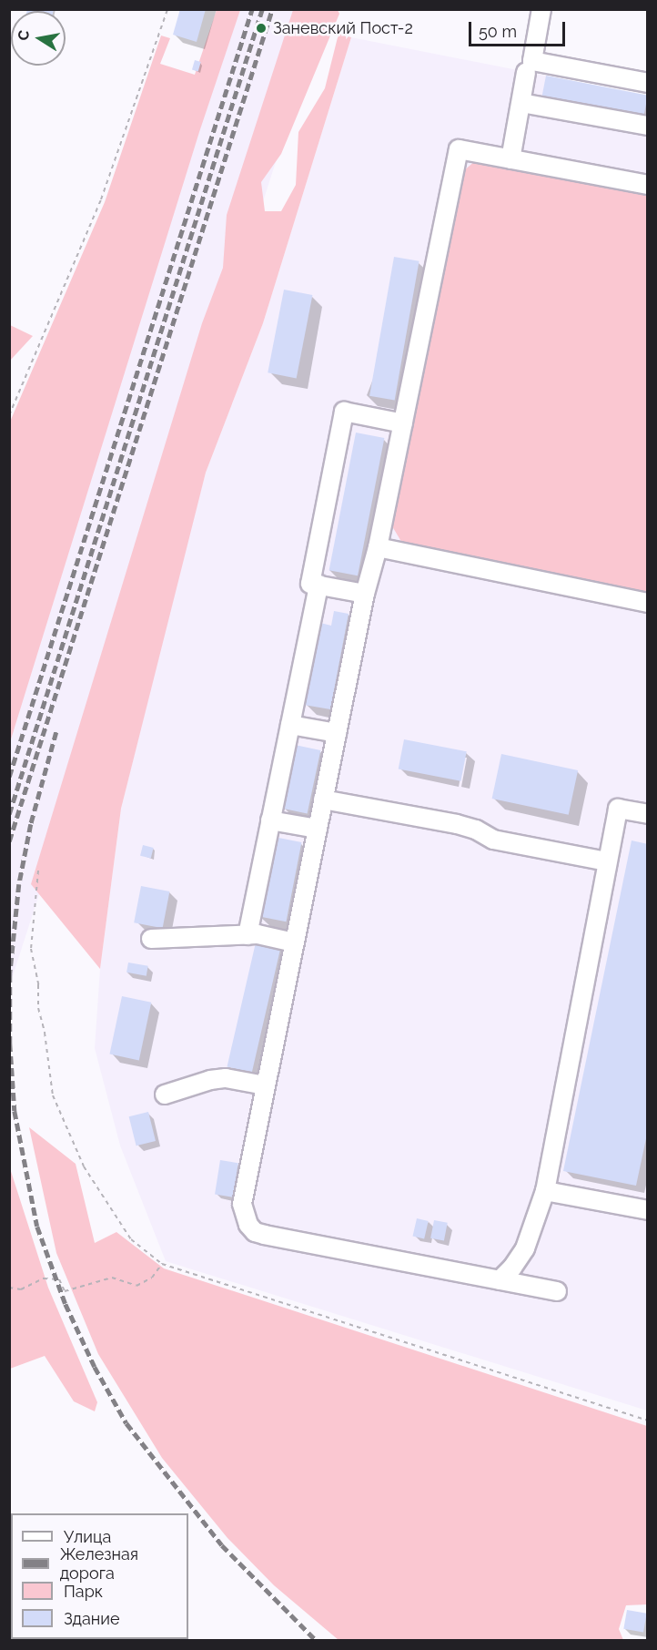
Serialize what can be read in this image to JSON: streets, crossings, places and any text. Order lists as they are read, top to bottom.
{
  "places": ["Заневский Пост-2"],
  "legend": [
    "Улица",
    "Железная дорога",
    "Парк",
    "Здание"
  ],
  "scale_bar": "50 m",
  "north": "left"
}
